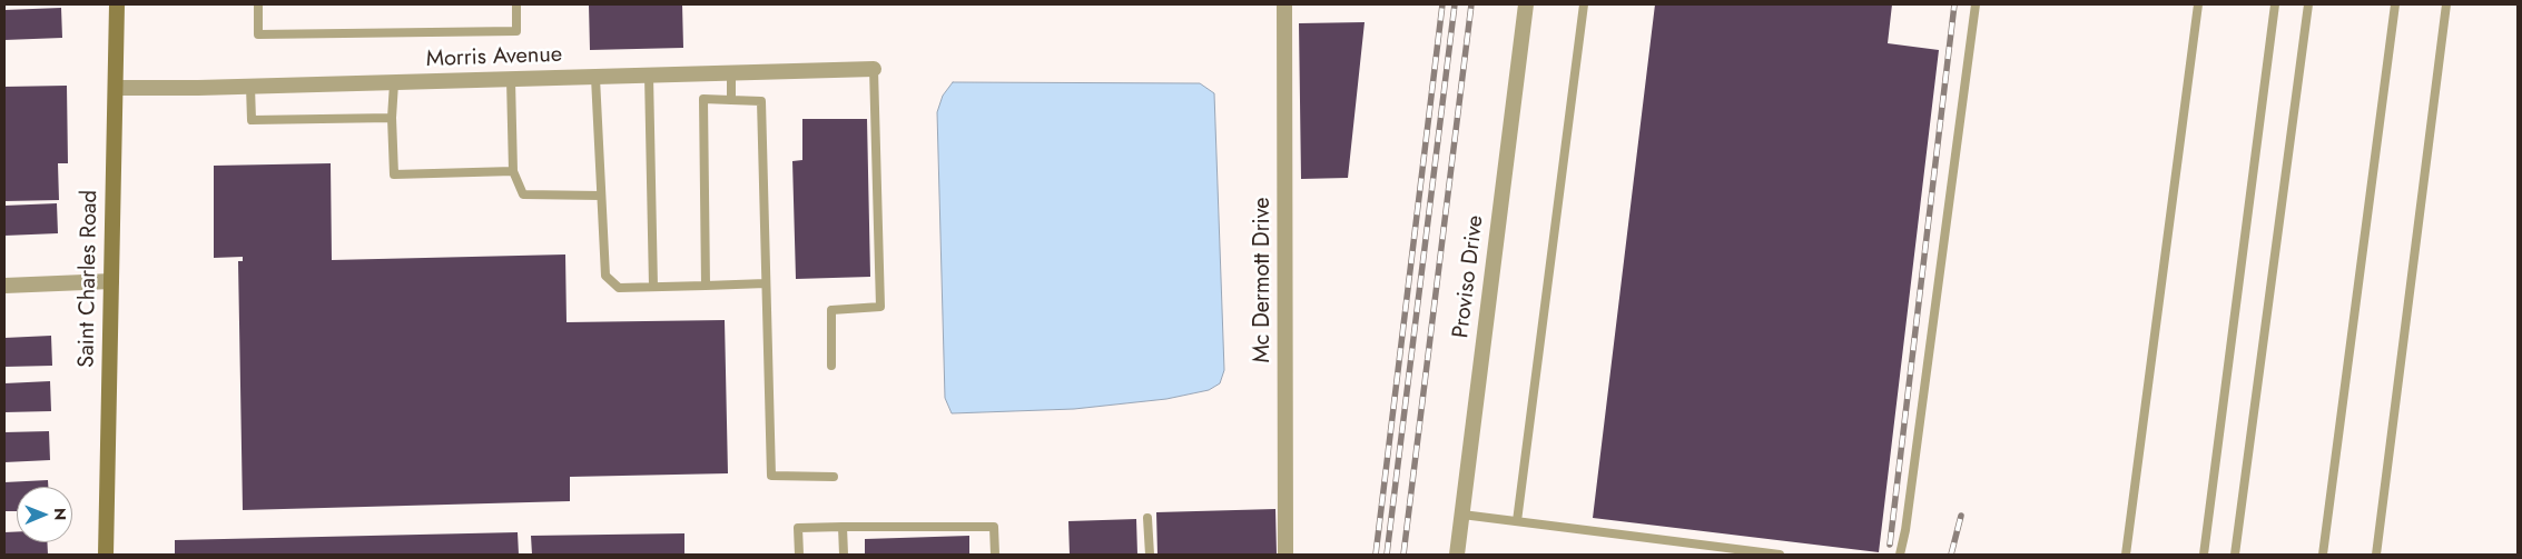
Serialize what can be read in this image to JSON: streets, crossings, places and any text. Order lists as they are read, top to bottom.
{
  "streets": {
    "main road": ["Saint Charles Road"],
    "street": ["Morris Avenue", "Proviso Drive", "Mc Dermott Drive"]
  },
  "crossings": [
    ["Morris Avenue", "Saint Charles Road"]
  ],
  "north": "right"
}
